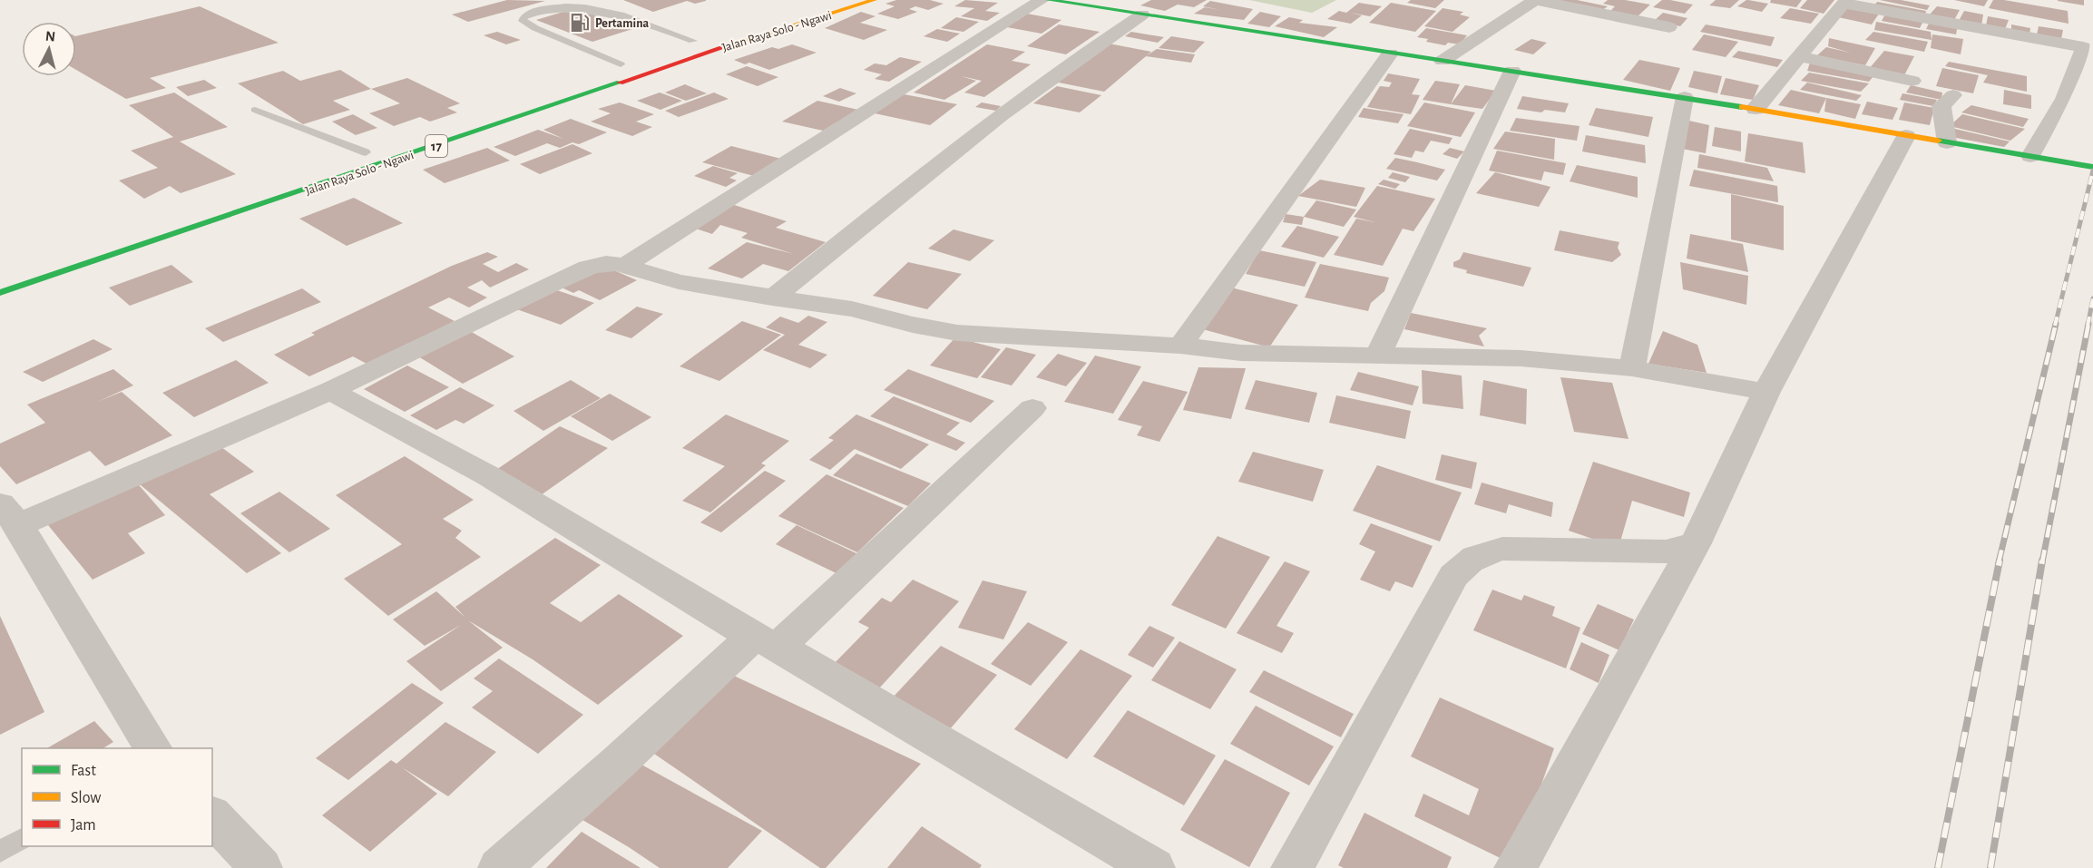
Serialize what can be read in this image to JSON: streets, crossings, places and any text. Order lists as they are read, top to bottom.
{
  "streets": {
    "main road": ["Jalan Raya Solo - Ngawi", "17"]
  },
  "places": {
    "fuel station": ["Pertamina"]
  },
  "legend": ["Fast", "Slow", "Jam"],
  "north": "top"
}
